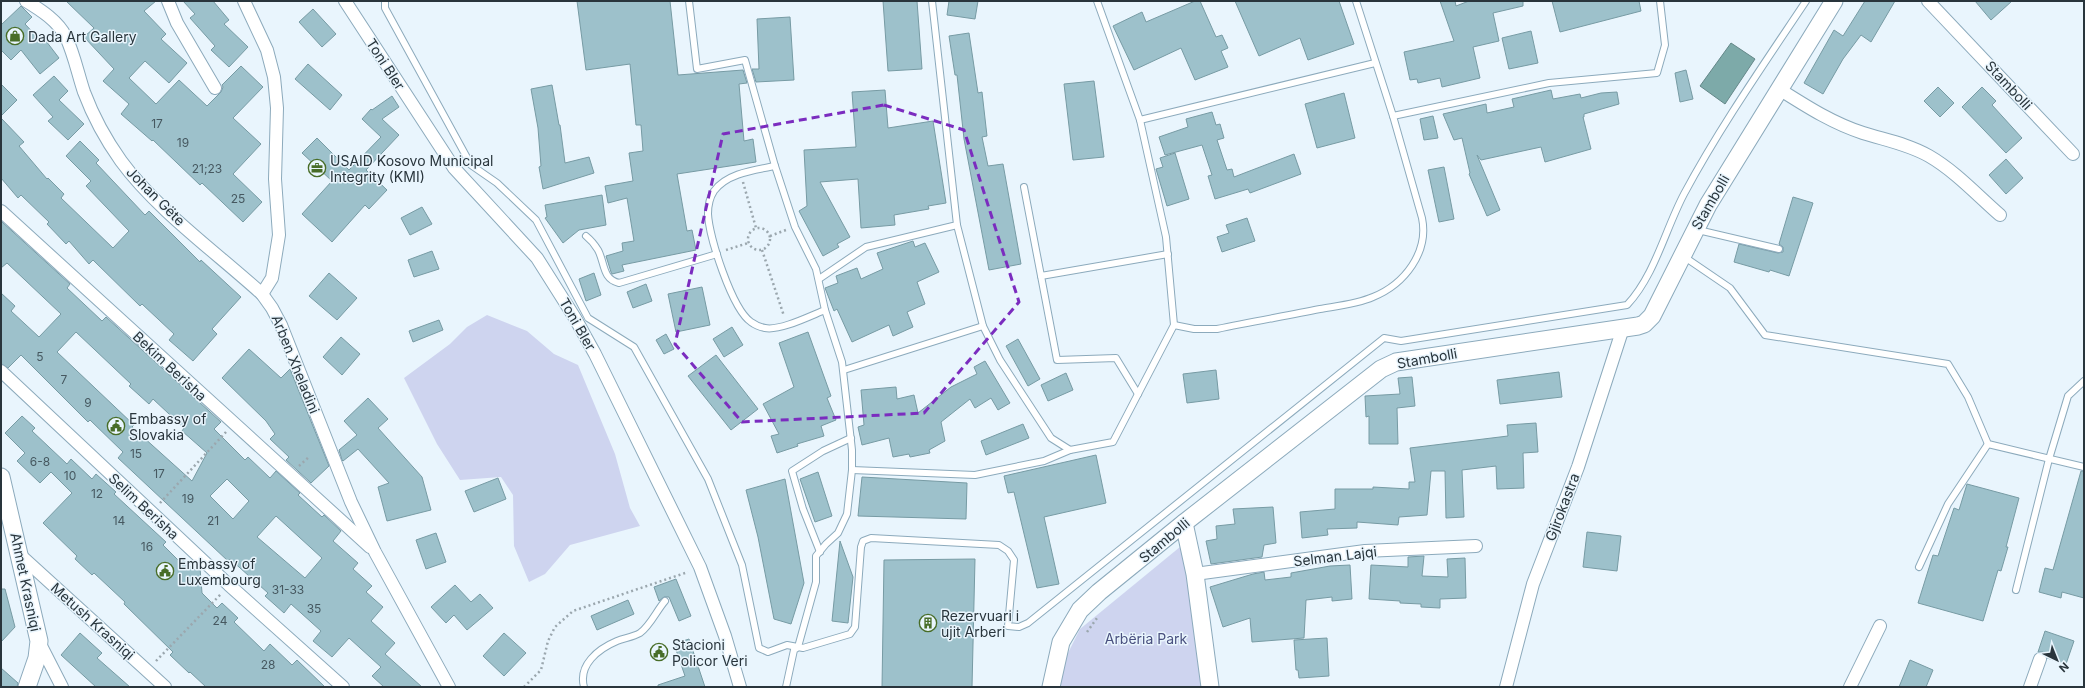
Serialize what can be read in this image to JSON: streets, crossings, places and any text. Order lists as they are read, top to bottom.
{
  "streets": {
    "street": [
      "Toni Bler",
      "Stambolli",
      "Johan Gëte",
      "Arben Xheladini",
      "Bekim Berisha",
      "Selim Berisha",
      "Gjirokastra",
      "Selman Lajqi",
      "Ahmet Krasniqi",
      "Metush Krasniqi"
    ]
  },
  "crossings": [
    ["Stambolli", "Gjirokastra"],
    ["Johan Gëte", "Arben Xheladini"],
    ["Arben Xheladini", "Bekim Berisha"],
    ["Ahmet Krasniqi", "Metush Krasniqi"]
  ],
  "parks": ["Arbëria Park"],
  "places": {
    "shop": ["Dada Art Gallery"],
    "office": ["USAID Kosovo Municipal Integrity (KMI)"],
    "public building": ["Embassy of Slovakia", "Embassy of Luxembourg", "Stacioni Policor Veri"],
    "building": ["Rezervuari i ujit Arberi"]
  },
  "house_numbers": [
    "17",
    "19",
    "21;23",
    "25",
    "5",
    "7",
    "9",
    "15",
    "6-8",
    "17",
    "10",
    "12",
    "19",
    "14",
    "21",
    "16",
    "31-33",
    "35",
    "24",
    "28"
  ],
  "north": "bottom right"
}
